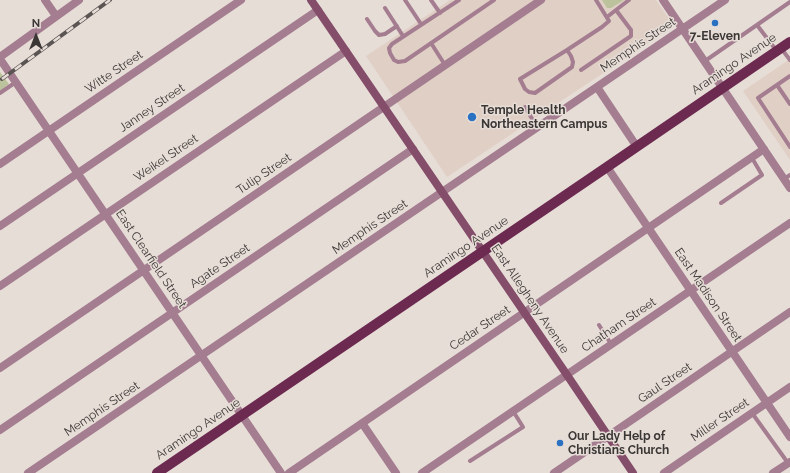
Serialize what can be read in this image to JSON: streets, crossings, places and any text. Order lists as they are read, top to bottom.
{
  "streets": {
    "main road": ["Aramingo Avenue", "East Allegheny Avenue"],
    "street": [
      "Memphis Street",
      "Witte Street",
      "Janney Street",
      "Weikel Street",
      "Tulip Street",
      "East Clearfield Street",
      "Agate Street",
      "East Madison Street",
      "Chatham Street",
      "Cedar Street",
      "Gaul Street",
      "Miller Street"
    ]
  },
  "crossings": [
    ["Memphis Street", "East Clearfield Street"],
    ["Memphis Street", "East Allegheny Avenue"],
    ["Aramingo Avenue", "East Clearfield Street"],
    ["Aramingo Avenue", "East Madison Street"],
    ["Aramingo Avenue", "East Allegheny Avenue"],
    ["Witte Street", "East Clearfield Street"],
    ["Janney Street", "East Clearfield Street"],
    ["Janney Street", "East Allegheny Avenue"],
    ["Weikel Street", "East Clearfield Street"],
    ["Weikel Street", "East Allegheny Avenue"],
    ["Tulip Street", "East Clearfield Street"],
    ["Tulip Street", "East Allegheny Avenue"],
    ["East Clearfield Street", "Agate Street"],
    ["Agate Street", "East Allegheny Avenue"],
    ["East Madison Street", "Chatham Street"],
    ["East Madison Street", "Cedar Street"],
    ["East Madison Street", "Gaul Street"],
    ["East Madison Street", "Miller Street"],
    ["East Allegheny Avenue", "Chatham Street"],
    ["East Allegheny Avenue", "Cedar Street"],
    ["East Allegheny Avenue", "Gaul Street"]
  ],
  "places": ["7-Eleven", "Temple Health Northeastern Campus", "Our Lady Help of Christians Church"],
  "north": "top"
}
